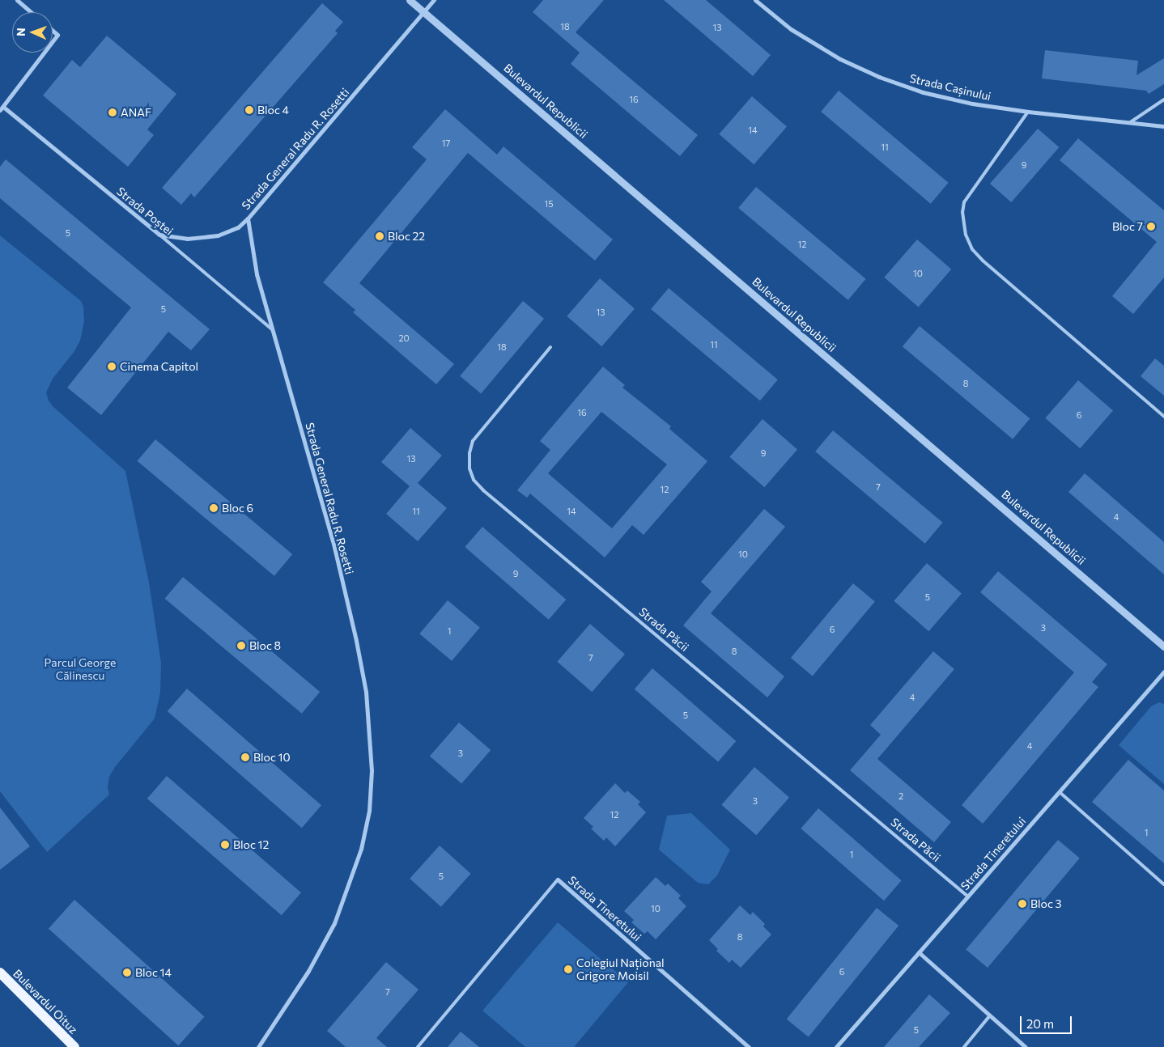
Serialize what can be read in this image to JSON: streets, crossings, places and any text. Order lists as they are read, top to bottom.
{
  "streets": {
    "main road": ["Bulevardul Oituz"],
    "street": [
      "Strada Cașinului",
      "Bulevardul Republicii",
      "Strada General Radu R. Rosetti",
      "Strada Poștei",
      "Strada Tineretului"
    ],
    "lane": ["Strada Păcii"]
  },
  "crossings": [
    ["Bulevardul Republicii", "Strada General Radu R. Rosetti"],
    ["Strada General Radu R. Rosetti", "Strada Poștei"],
    ["Strada Păcii", "Strada Tineretului"]
  ],
  "parks": ["Parcul George Călinescu"],
  "places": [
    "Bloc 4",
    "ANAF",
    "Bloc 7",
    "Bloc 22",
    "Cinema Capitol",
    "Bloc 6",
    "Bloc 8",
    "Bloc 10",
    "Bloc 12",
    "Bloc 3",
    "Colegiul Național Grigore Moisil",
    "Bloc 14"
  ],
  "house_numbers": [
    "18",
    "13",
    "16",
    "14",
    "17",
    "11",
    "9",
    "15",
    "5",
    "12",
    "10",
    "5",
    "13",
    "20",
    "11",
    "18",
    "8",
    "16",
    "6",
    "9",
    "13",
    "7",
    "12",
    "11",
    "14",
    "4",
    "10",
    "9",
    "5",
    "3",
    "6",
    "1",
    "8",
    "7",
    "4",
    "5",
    "4",
    "3",
    "2",
    "3",
    "12",
    "1",
    "1",
    "5",
    "10",
    "8",
    "6",
    "7",
    "5"
  ],
  "scale_bar": "20 m",
  "north": "left"
}
